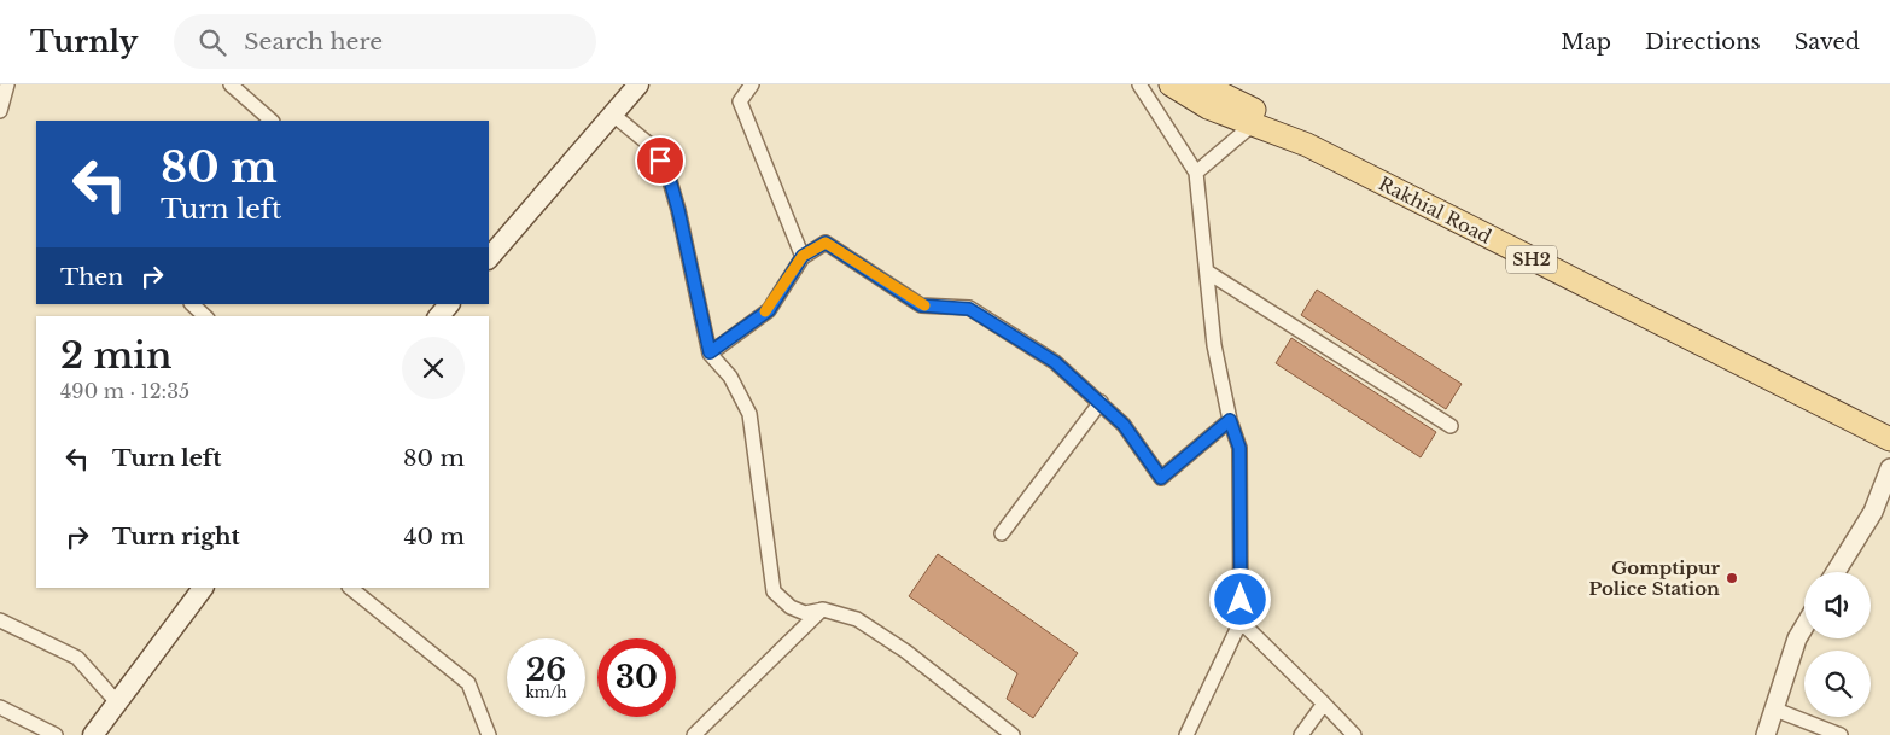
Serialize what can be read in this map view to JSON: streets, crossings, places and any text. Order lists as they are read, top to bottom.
{
  "streets": {
    "main road": ["Rakhial Road", "SH2"]
  },
  "places": ["Gomptipur Police Station"],
  "page": {
    "header": "Turnly",
    "search": "Search here",
    "nav": ["Map", "Directions", "Saved"],
    "turn": ["80 m", "Turn left"],
    "then": "Then",
    "heading": ["2 min", "490 m · 12:35"],
    "list": [
      {
        "name": "Turn left",
        "value": "80 m"
      },
      {
        "name": "Turn right",
        "value": "40 m"
      }
    ],
    "speed": "26 km/h",
    "limit": "30"
  }
}
